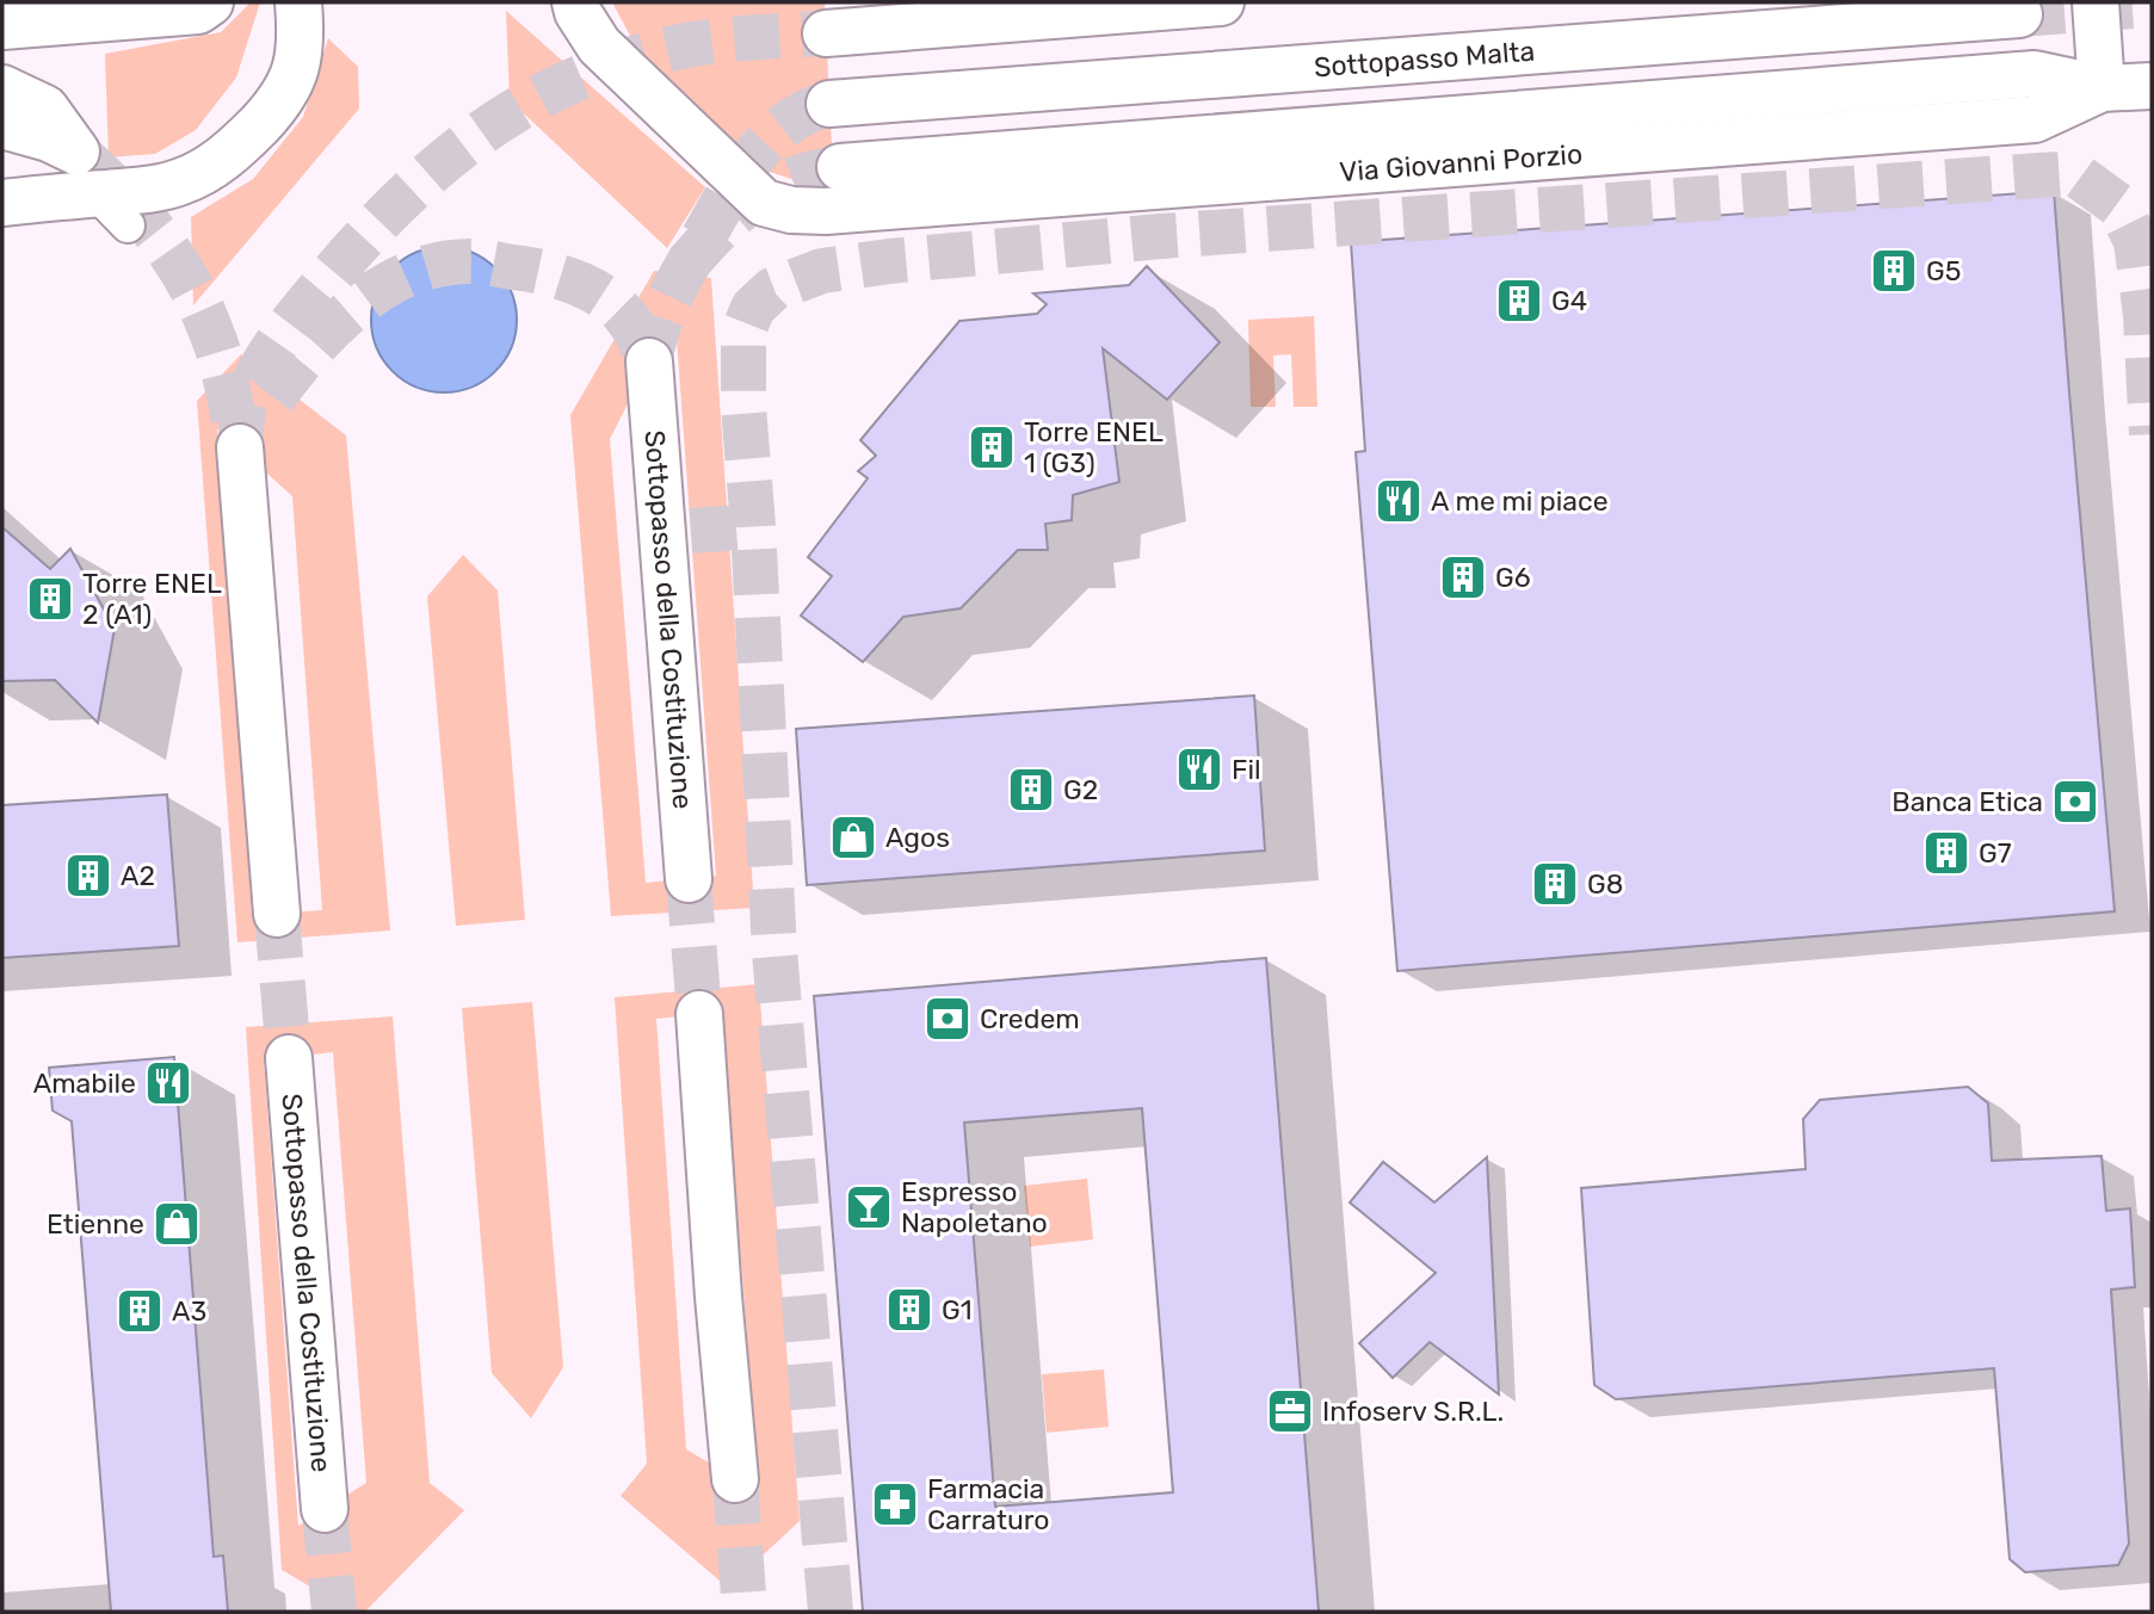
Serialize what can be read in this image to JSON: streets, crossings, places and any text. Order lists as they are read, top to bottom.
{
  "streets": {
    "street": ["Sottopasso Malta", "Via Giovanni Porzio", "Sottopasso della Costituzione"]
  },
  "places": {
    "building": [
      "G5",
      "G4",
      "Torre ENEL 1 (G3)",
      "G6",
      "Torre ENEL 2 (A1)",
      "G2",
      "G7",
      "A2",
      "G8",
      "G1",
      "A3"
    ],
    "restaurant": ["A me mi piace", "Fil", "Amabile"],
    "bank": ["Banca Etica", "Credem"],
    "shop": ["Agos", "Etienne"],
    "bar": ["Espresso Napoletano"],
    "office": ["Infoserv S.R.L."],
    "pharmacy": ["Farmacia Carraturo"]
  }
}
